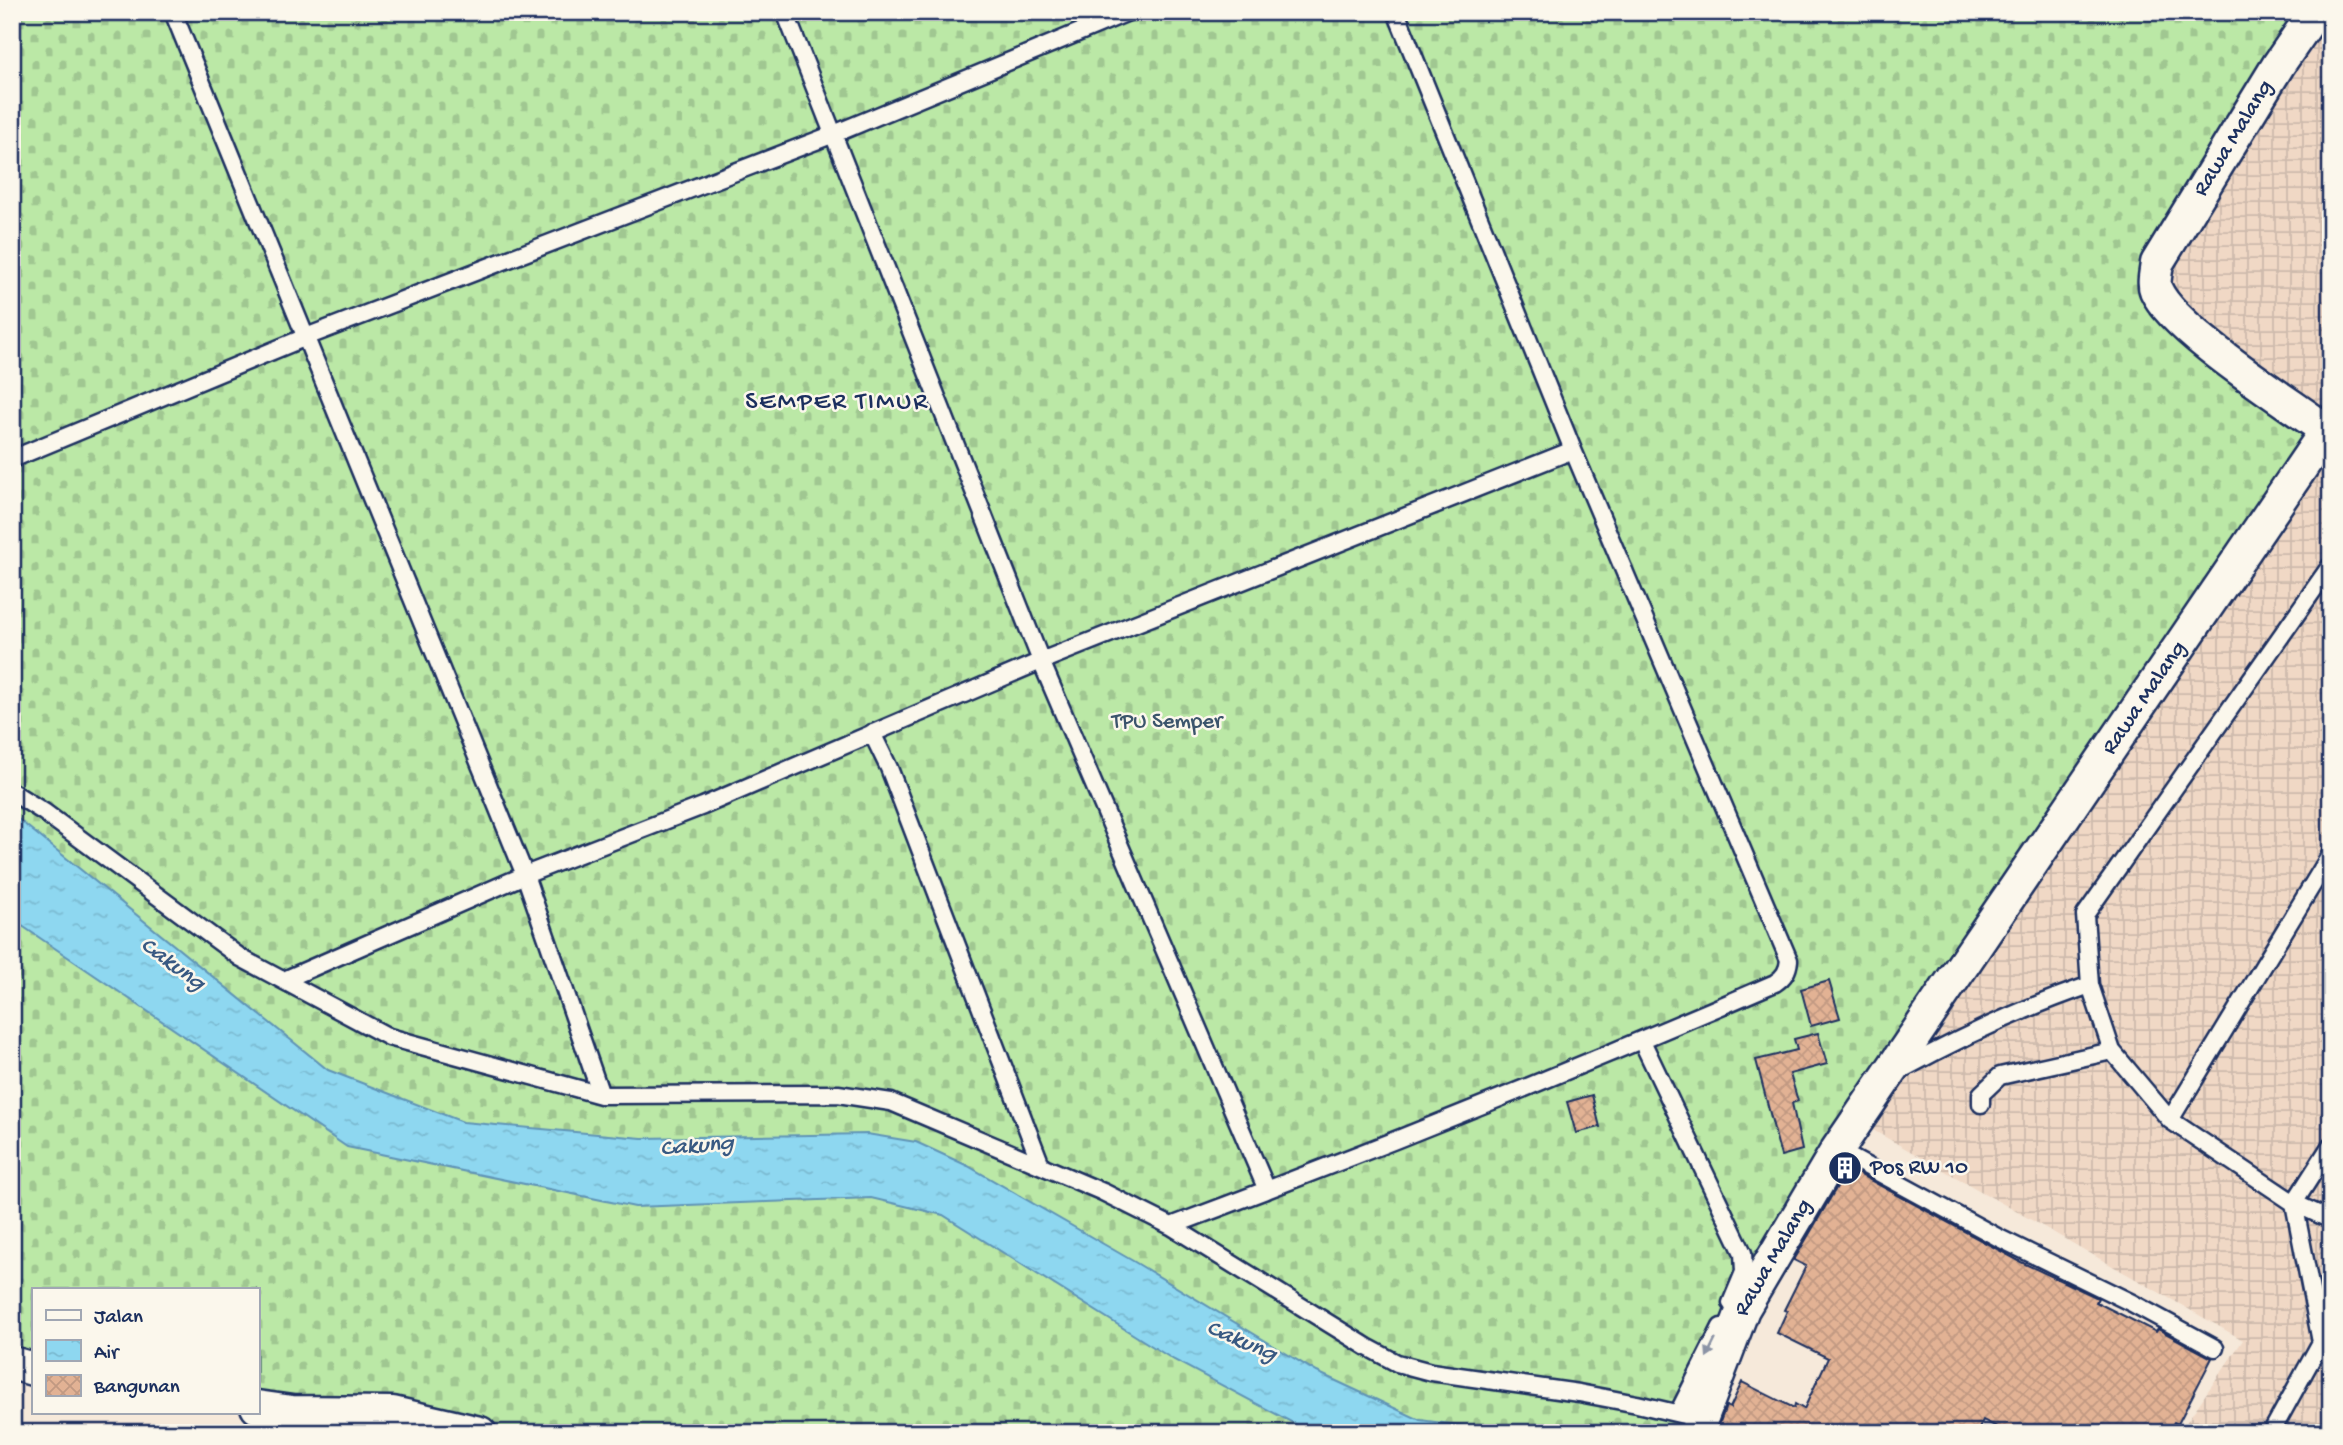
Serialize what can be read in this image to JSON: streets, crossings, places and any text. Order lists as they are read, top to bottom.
{
  "streets": {
    "street": ["Rawa Malang"]
  },
  "districts": ["SEMPER TIMUR"],
  "water": ["Cakung"],
  "parks": ["TPU Semper"],
  "places": {
    "building": ["Pos RW 10"]
  },
  "legend": ["Jalan", "Air", "Bangunan"]
}
